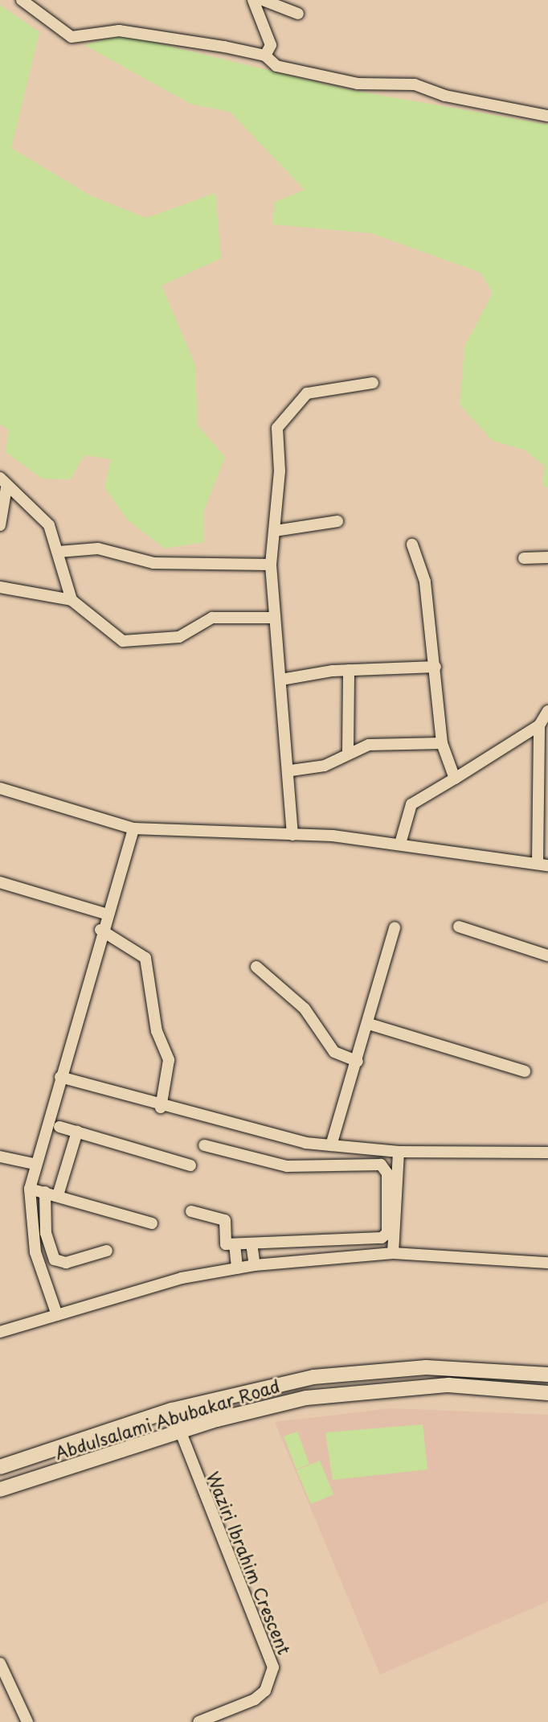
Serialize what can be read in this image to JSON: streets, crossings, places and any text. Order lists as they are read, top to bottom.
{
  "streets": {
    "main road": ["Abdulsalami Abubakar Road"],
    "street": ["Waziri Ibrahim Crescent"]
  },
  "crossings": [
    ["Abdulsalami Abubakar Road", "Waziri Ibrahim Crescent"]
  ]
}
